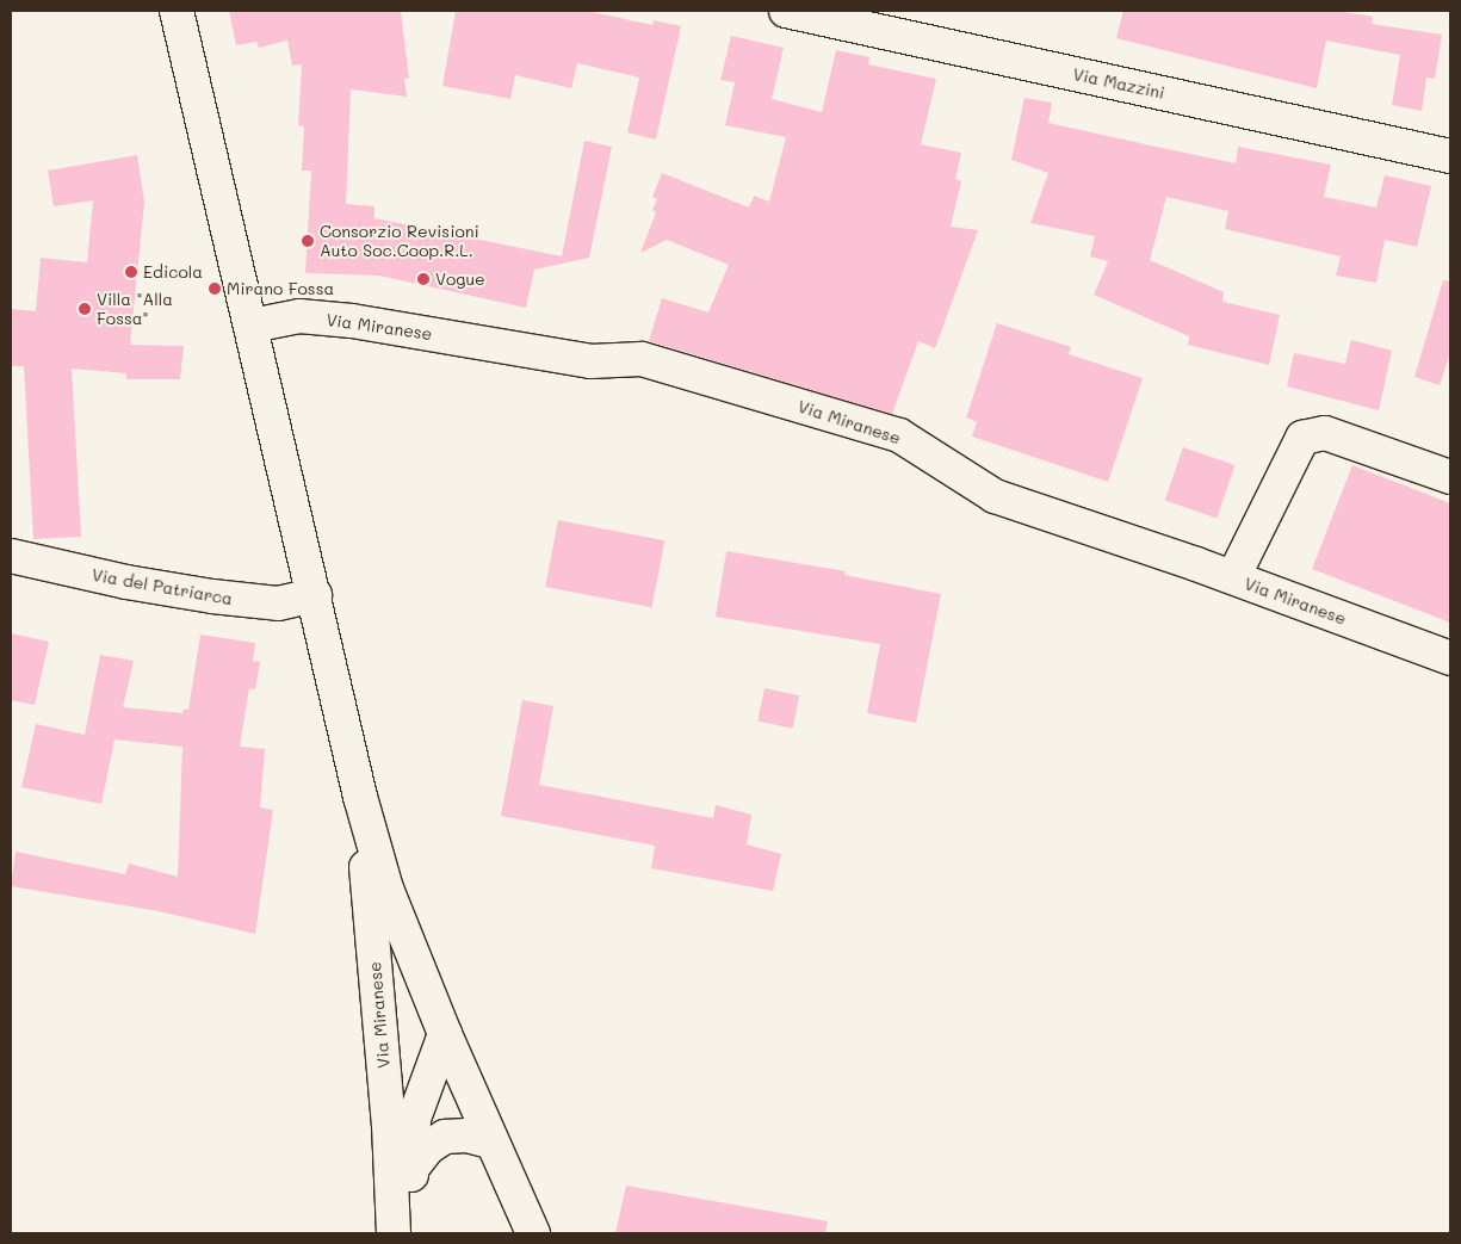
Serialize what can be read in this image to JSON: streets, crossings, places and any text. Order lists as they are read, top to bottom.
{
  "streets": {
    "street": ["Via Mazzini", "Via Miranese", "Via del Patriarca"]
  },
  "crossings": [
    ["Via Miranese", "Via del Patriarca"]
  ],
  "places": [
    "Consorzio Revisioni Auto Soc.Coop.R.L.",
    "Edicola",
    "Vogue",
    "Mirano Fossa",
    "Villa \"Alla Fossa\""
  ]
}
